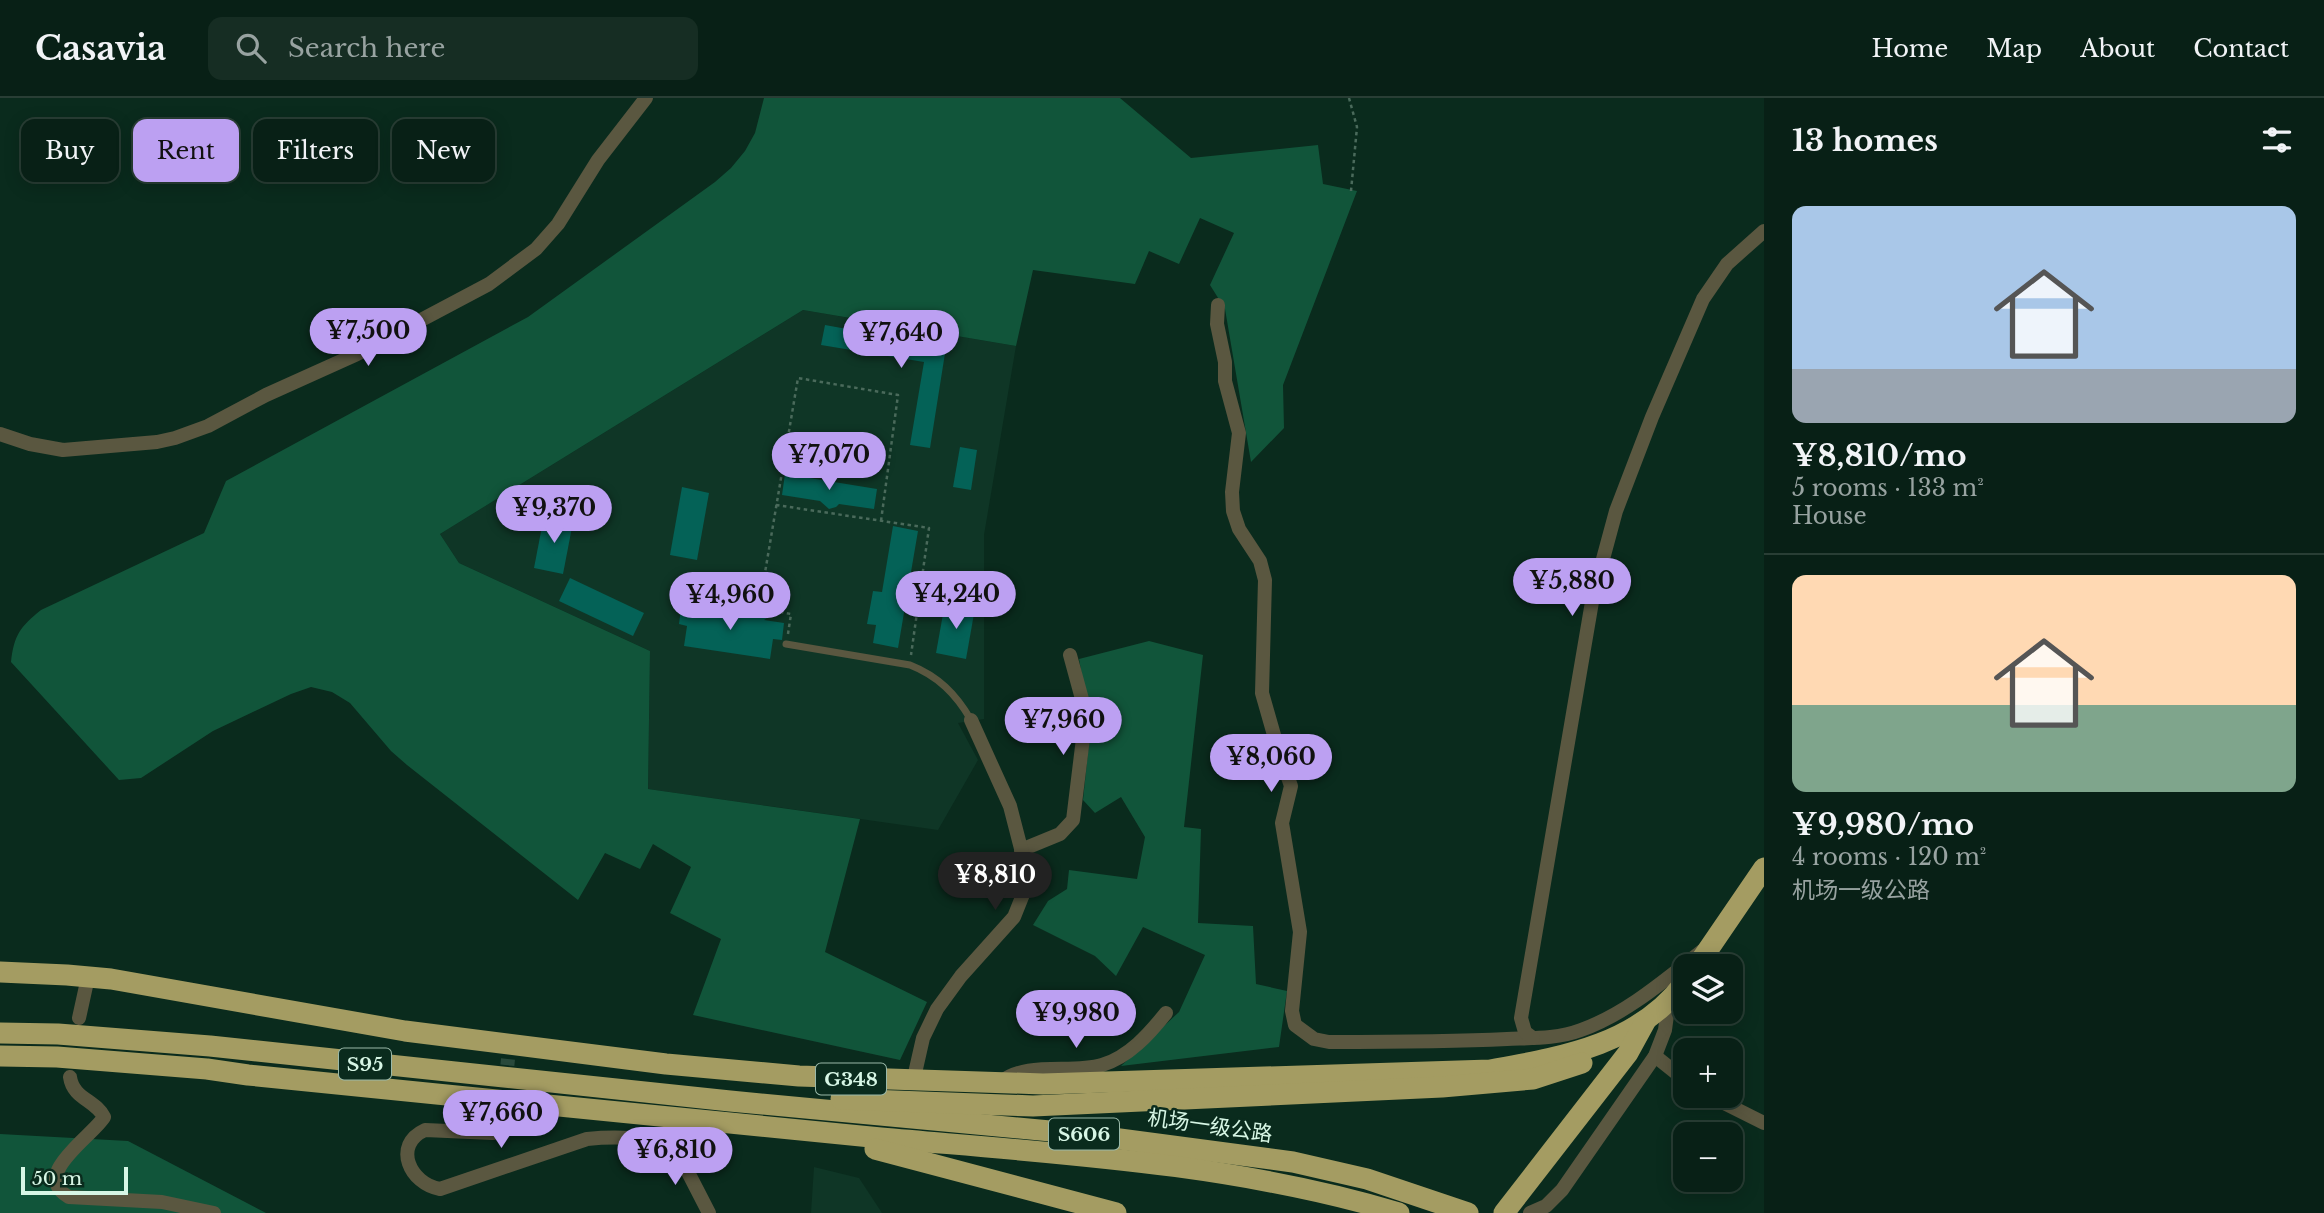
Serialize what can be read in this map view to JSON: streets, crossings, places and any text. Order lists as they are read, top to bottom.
{
  "streets": {
    "highway": [
      "S95",
      "G348",
      "机场一级公路",
      "S606"
    ]
  },
  "crossings": [
    ["S95", "机场一级公路"],
    ["S95", "S606"]
  ],
  "scale_bar": "50 m",
  "page": {
    "header": "Casavia",
    "search": "Search here",
    "nav": [
      "Home",
      "Map",
      "About",
      "Contact"
    ],
    "heading": "13 homes",
    "chip": [
      "Buy",
      "Rent",
      "Filters",
      "New"
    ],
    "list": [
      {
        "name": "¥8,810/mo",
        "note": "5 rooms · 133 m² · House"
      },
      {
        "name": "¥9,980/mo",
        "note": "4 rooms · 120 m² · 机场一级公路"
      }
    ],
    "price": [
      "¥7,500",
      "¥7,640",
      "¥7,070",
      "¥9,370",
      "¥5,880",
      "¥4,240",
      "¥4,960",
      "¥7,960",
      "¥8,060",
      "¥8,810",
      "¥9,980",
      "¥7,660",
      "¥6,810"
    ],
    "map_buttons": ["+", "−"],
    "scale": "50 m"
  }
}
